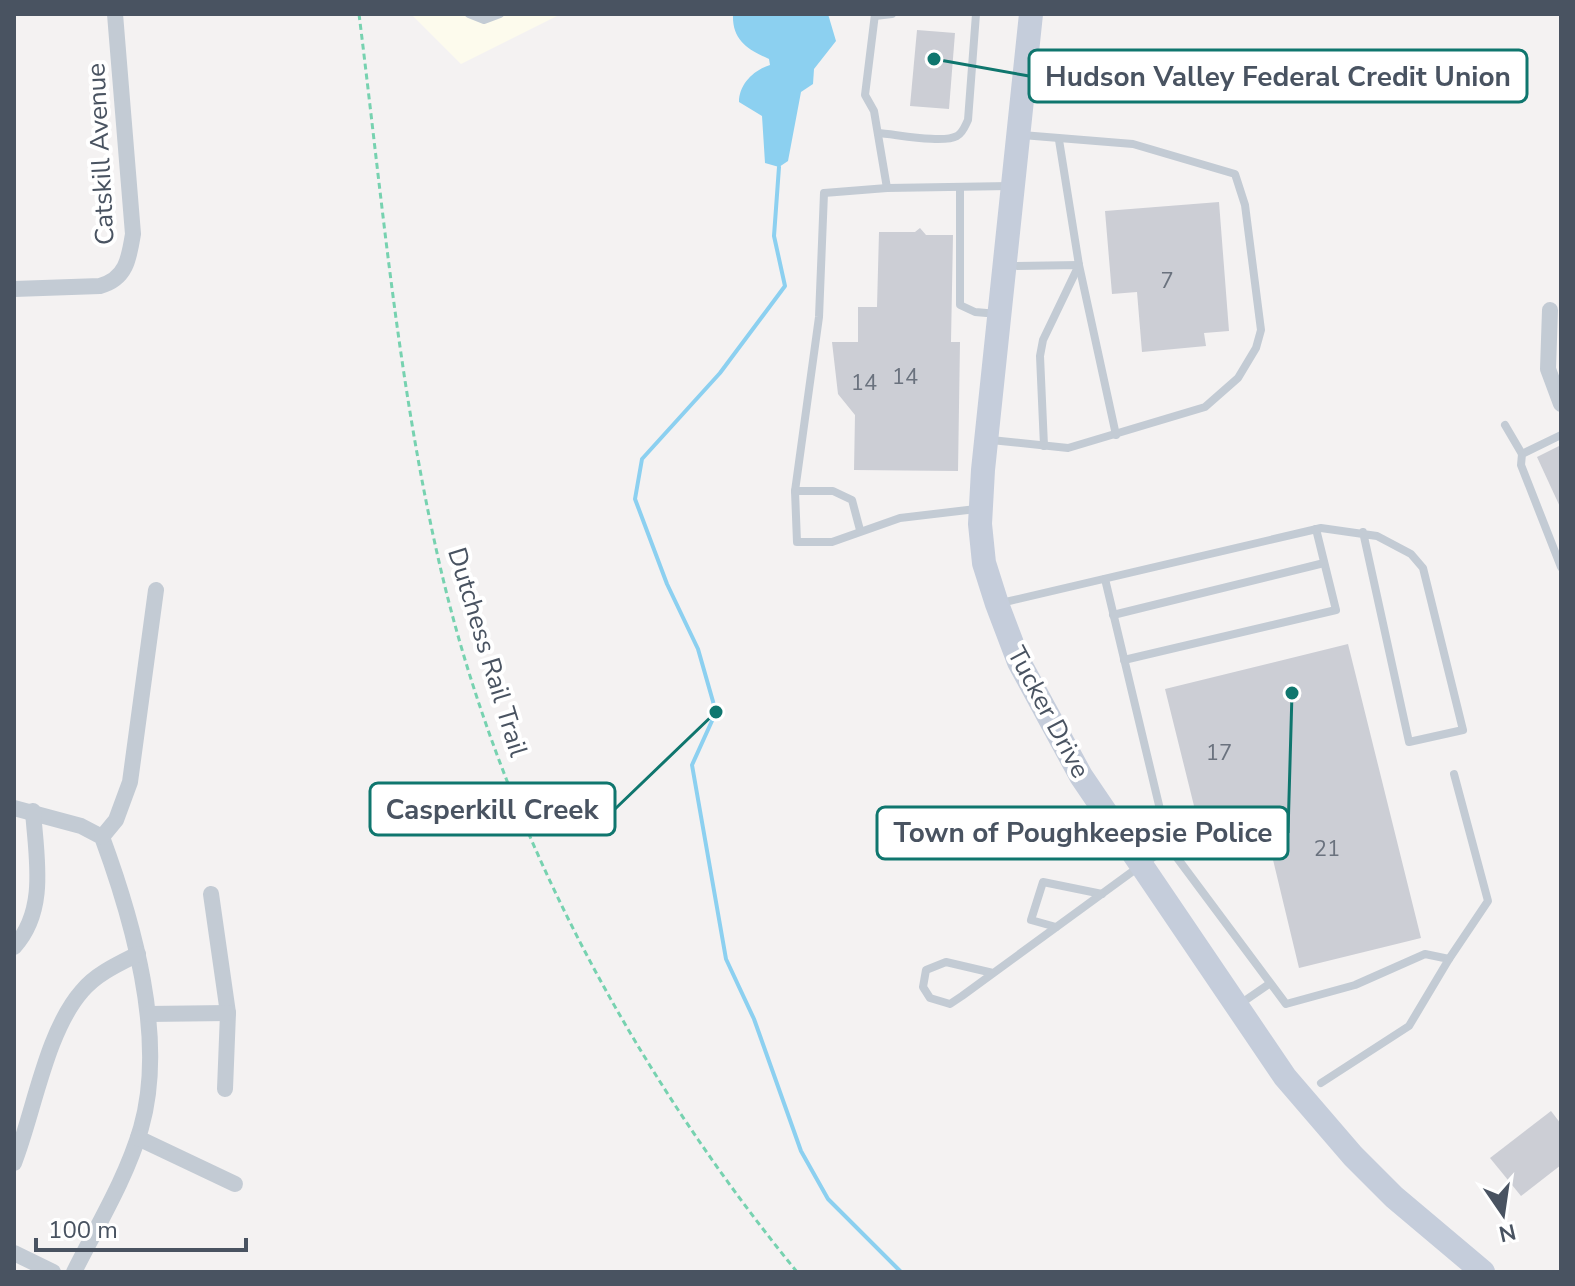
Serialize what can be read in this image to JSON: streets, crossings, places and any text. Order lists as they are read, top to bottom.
{
  "streets": {
    "street": ["Catskill Avenue", "Tucker Drive"],
    "path": ["Dutchess Rail Trail"]
  },
  "places": ["Hudson Valley Federal Credit Union", "Town of Poughkeepsie Police", "Casperkill Creek"],
  "house_numbers": [
    "7",
    "14",
    "14",
    "17",
    "21"
  ],
  "scale_bar": "100 m",
  "north": "bottom"
}
